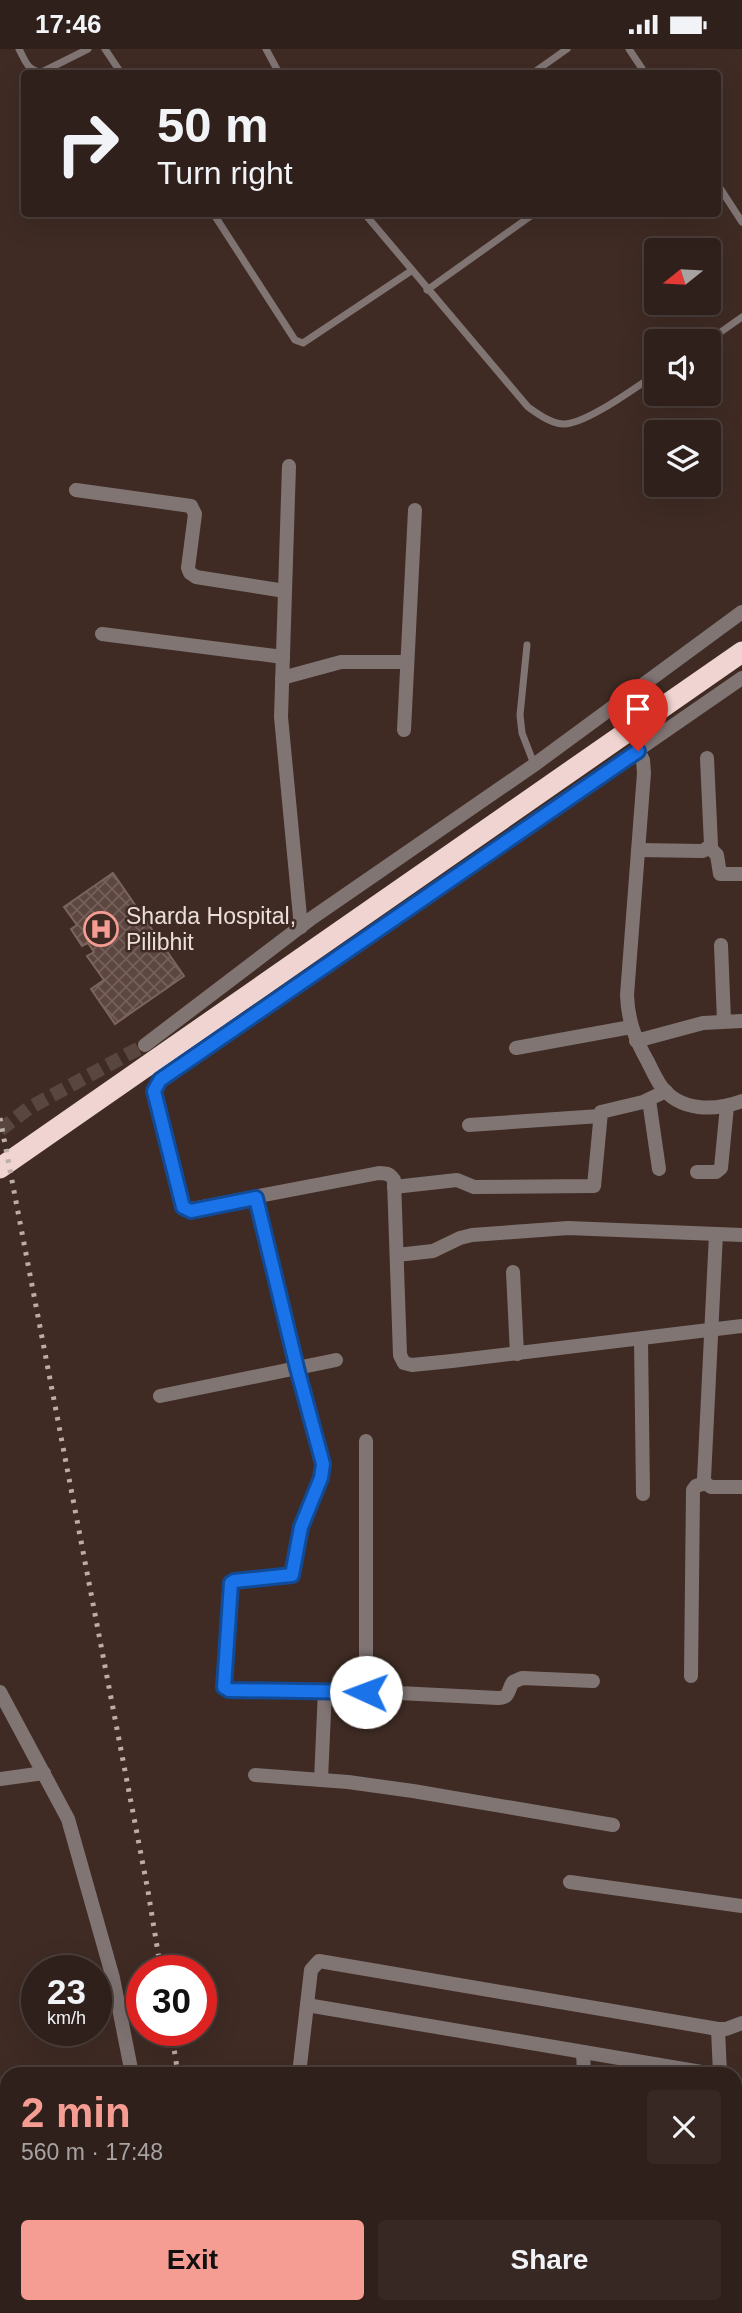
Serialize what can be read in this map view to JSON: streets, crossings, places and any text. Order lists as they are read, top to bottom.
{
  "places": {
    "hospital": ["Sharda Hospital, Pilibhit"]
  },
  "north": "left",
  "page": {
    "status": "17:46",
    "turn": ["50 m", "Turn right"],
    "speed": "23 km/h",
    "limit": "30",
    "heading": ["2 min", "560 m · 17:48"],
    "buttons": ["Exit", "Share"]
  }
}
